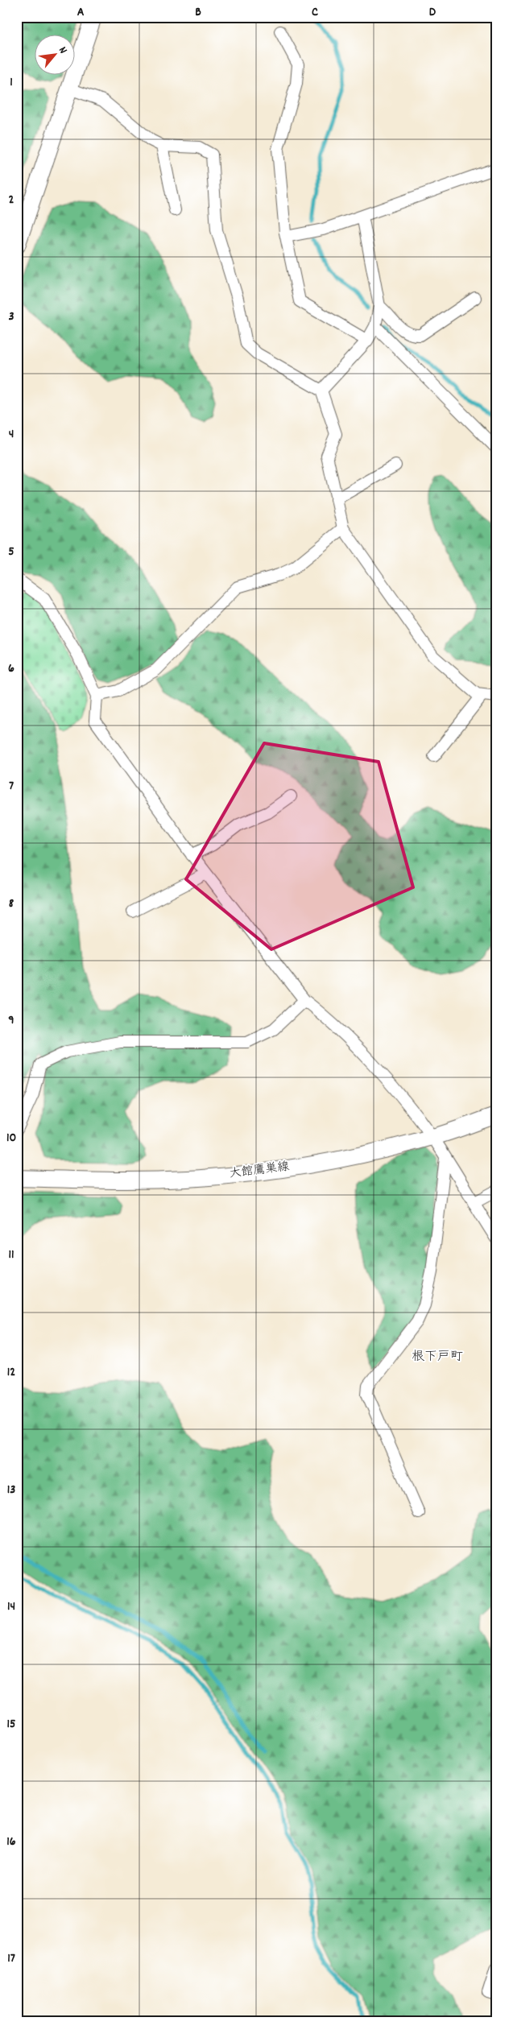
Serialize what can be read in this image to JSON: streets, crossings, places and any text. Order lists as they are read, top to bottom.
{
  "streets": {
    "main road": ["大館鷹巣線"]
  },
  "districts": ["根下戸町"],
  "north": "top right",
  "grid": {
    "columns": [
      "A",
      "B",
      "C",
      "D"
    ],
    "rows": [
      "1",
      "2",
      "3",
      "4",
      "5",
      "6",
      "7",
      "8",
      "9",
      "10",
      "11",
      "12",
      "13",
      "14",
      "15",
      "16",
      "17"
    ]
  }
}
